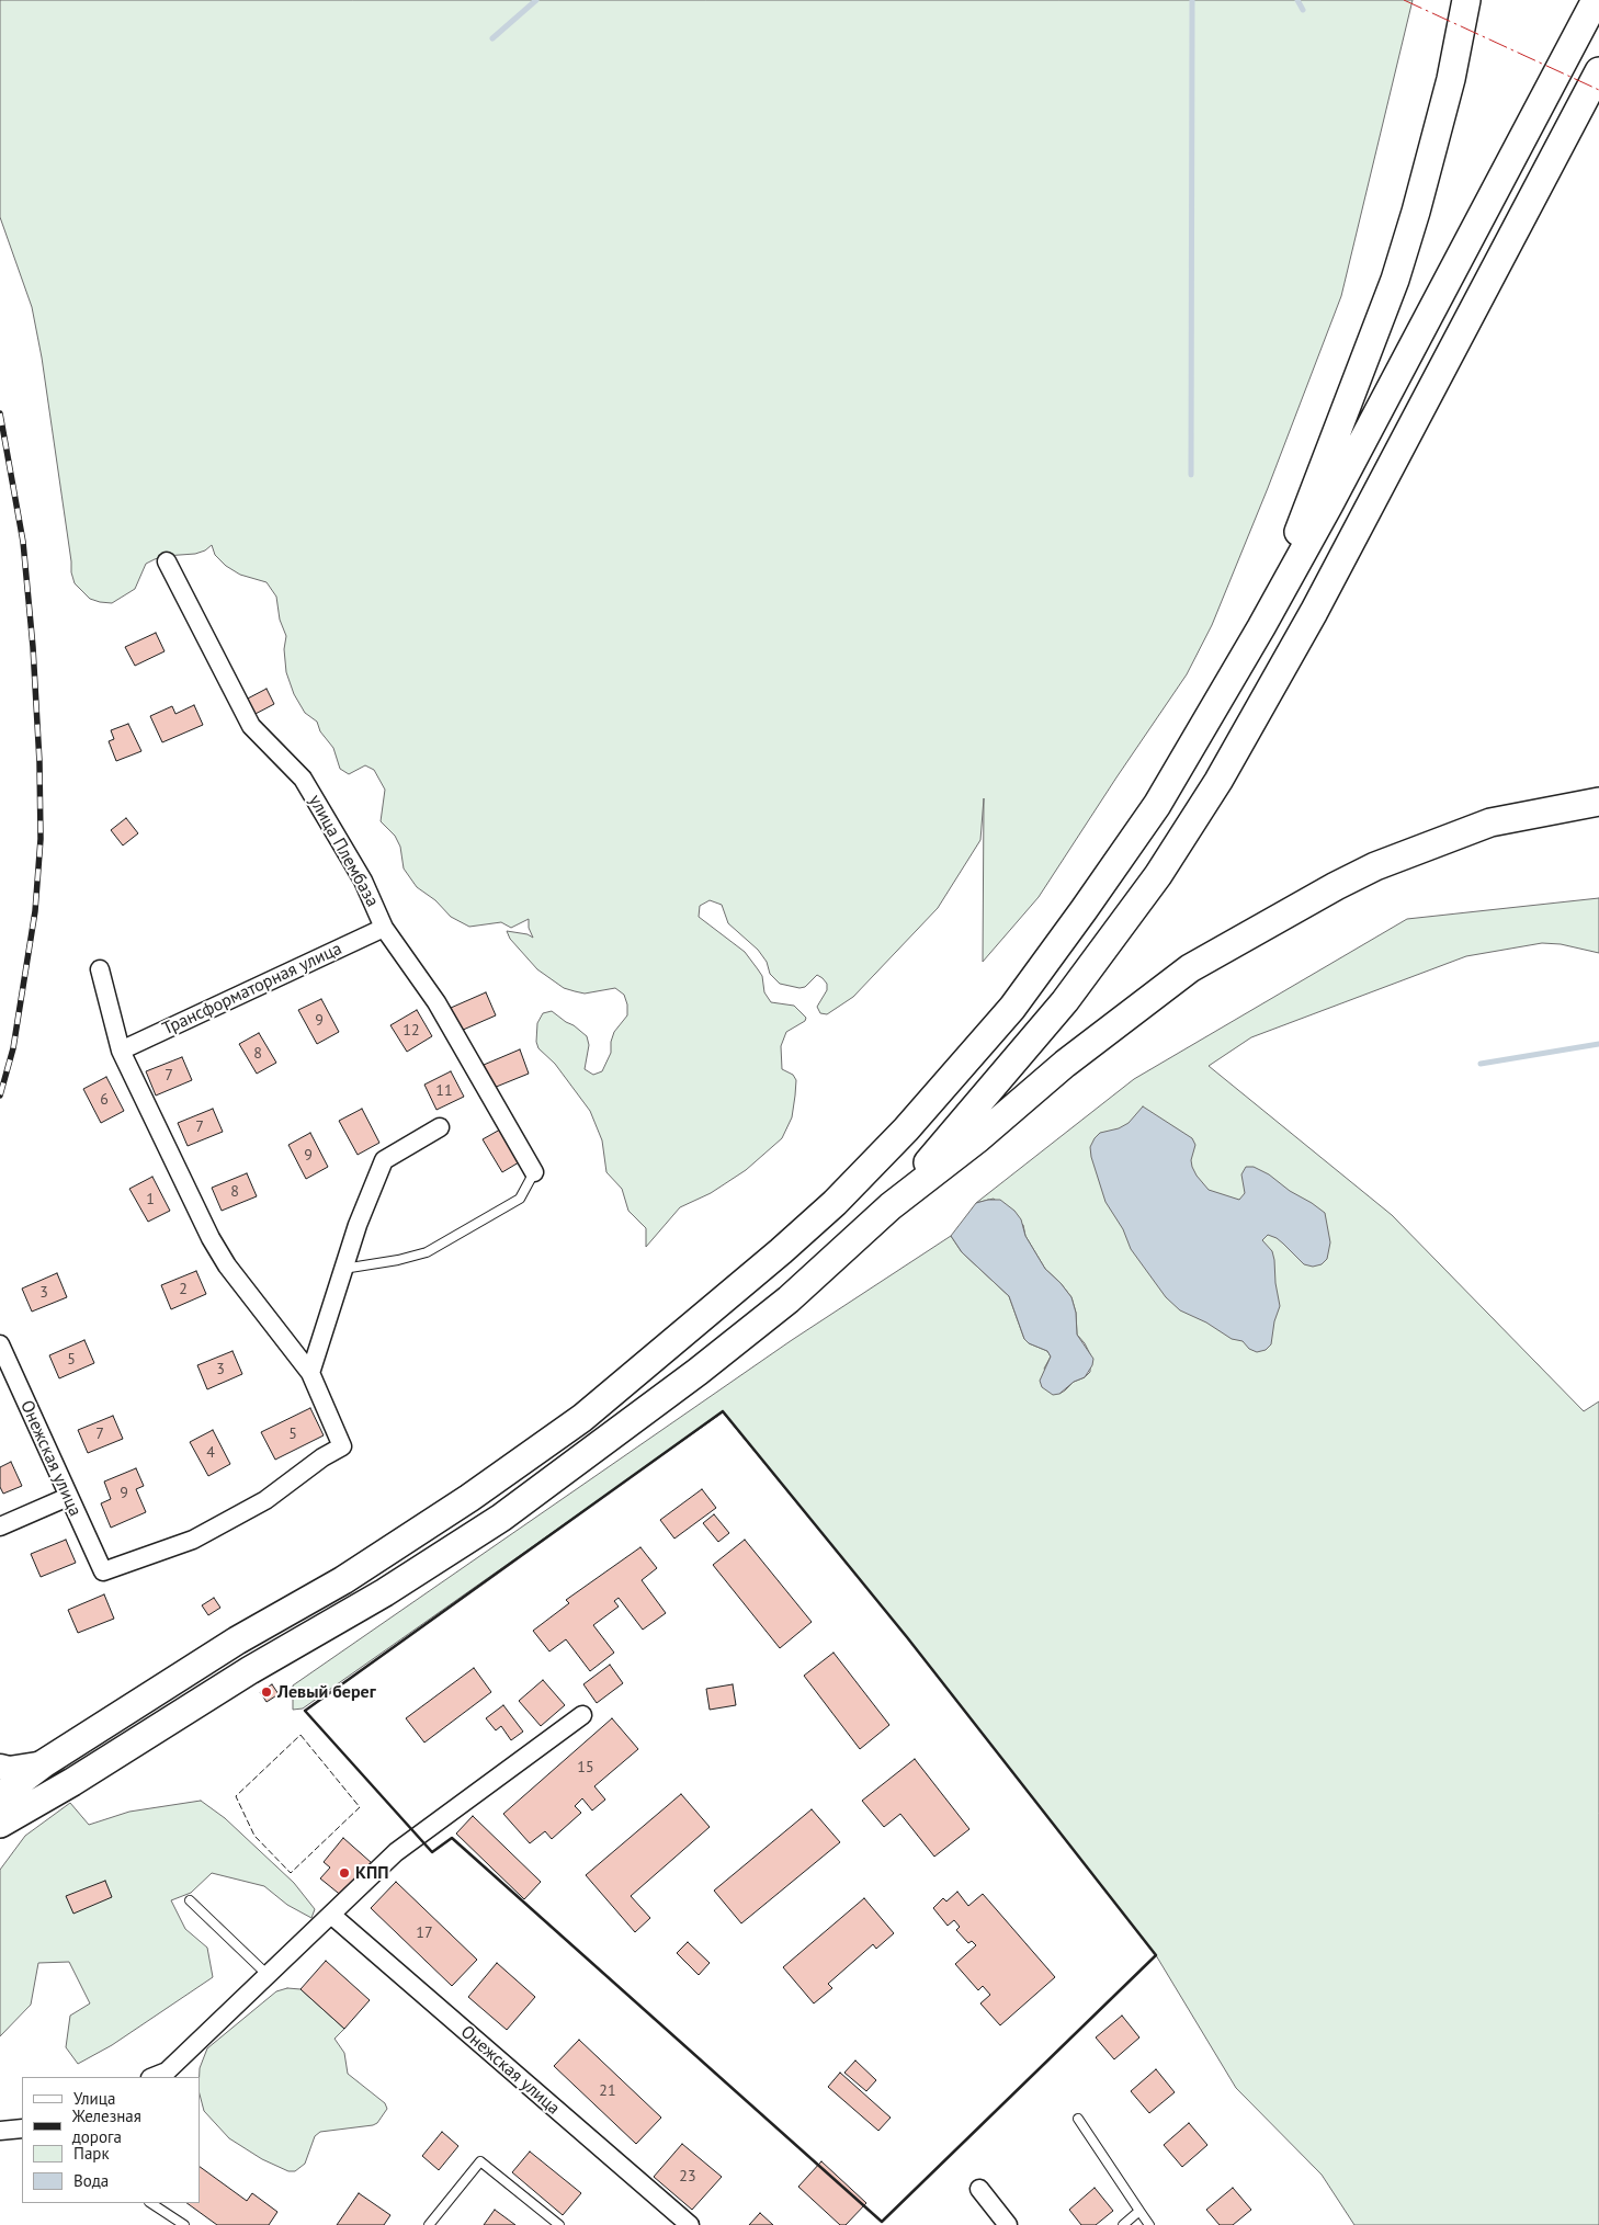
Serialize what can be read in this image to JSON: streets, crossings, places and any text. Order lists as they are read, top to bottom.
{
  "streets": {
    "street": ["улица Плембаза", "Трансформаторная улица", "Онежская улица"]
  },
  "crossings": [
    ["улица Плембаза", "Трансформаторная улица"]
  ],
  "places": ["Левый берег", "КПП"],
  "house_numbers": [
    "9",
    "12",
    "8",
    "7",
    "11",
    "6",
    "7",
    "9",
    "8",
    "1",
    "2",
    "3",
    "5",
    "3",
    "7",
    "5",
    "4",
    "9",
    "15",
    "17",
    "21",
    "23"
  ],
  "legend": [
    "Улица",
    "Железная дорога",
    "Парк",
    "Вода"
  ]
}
